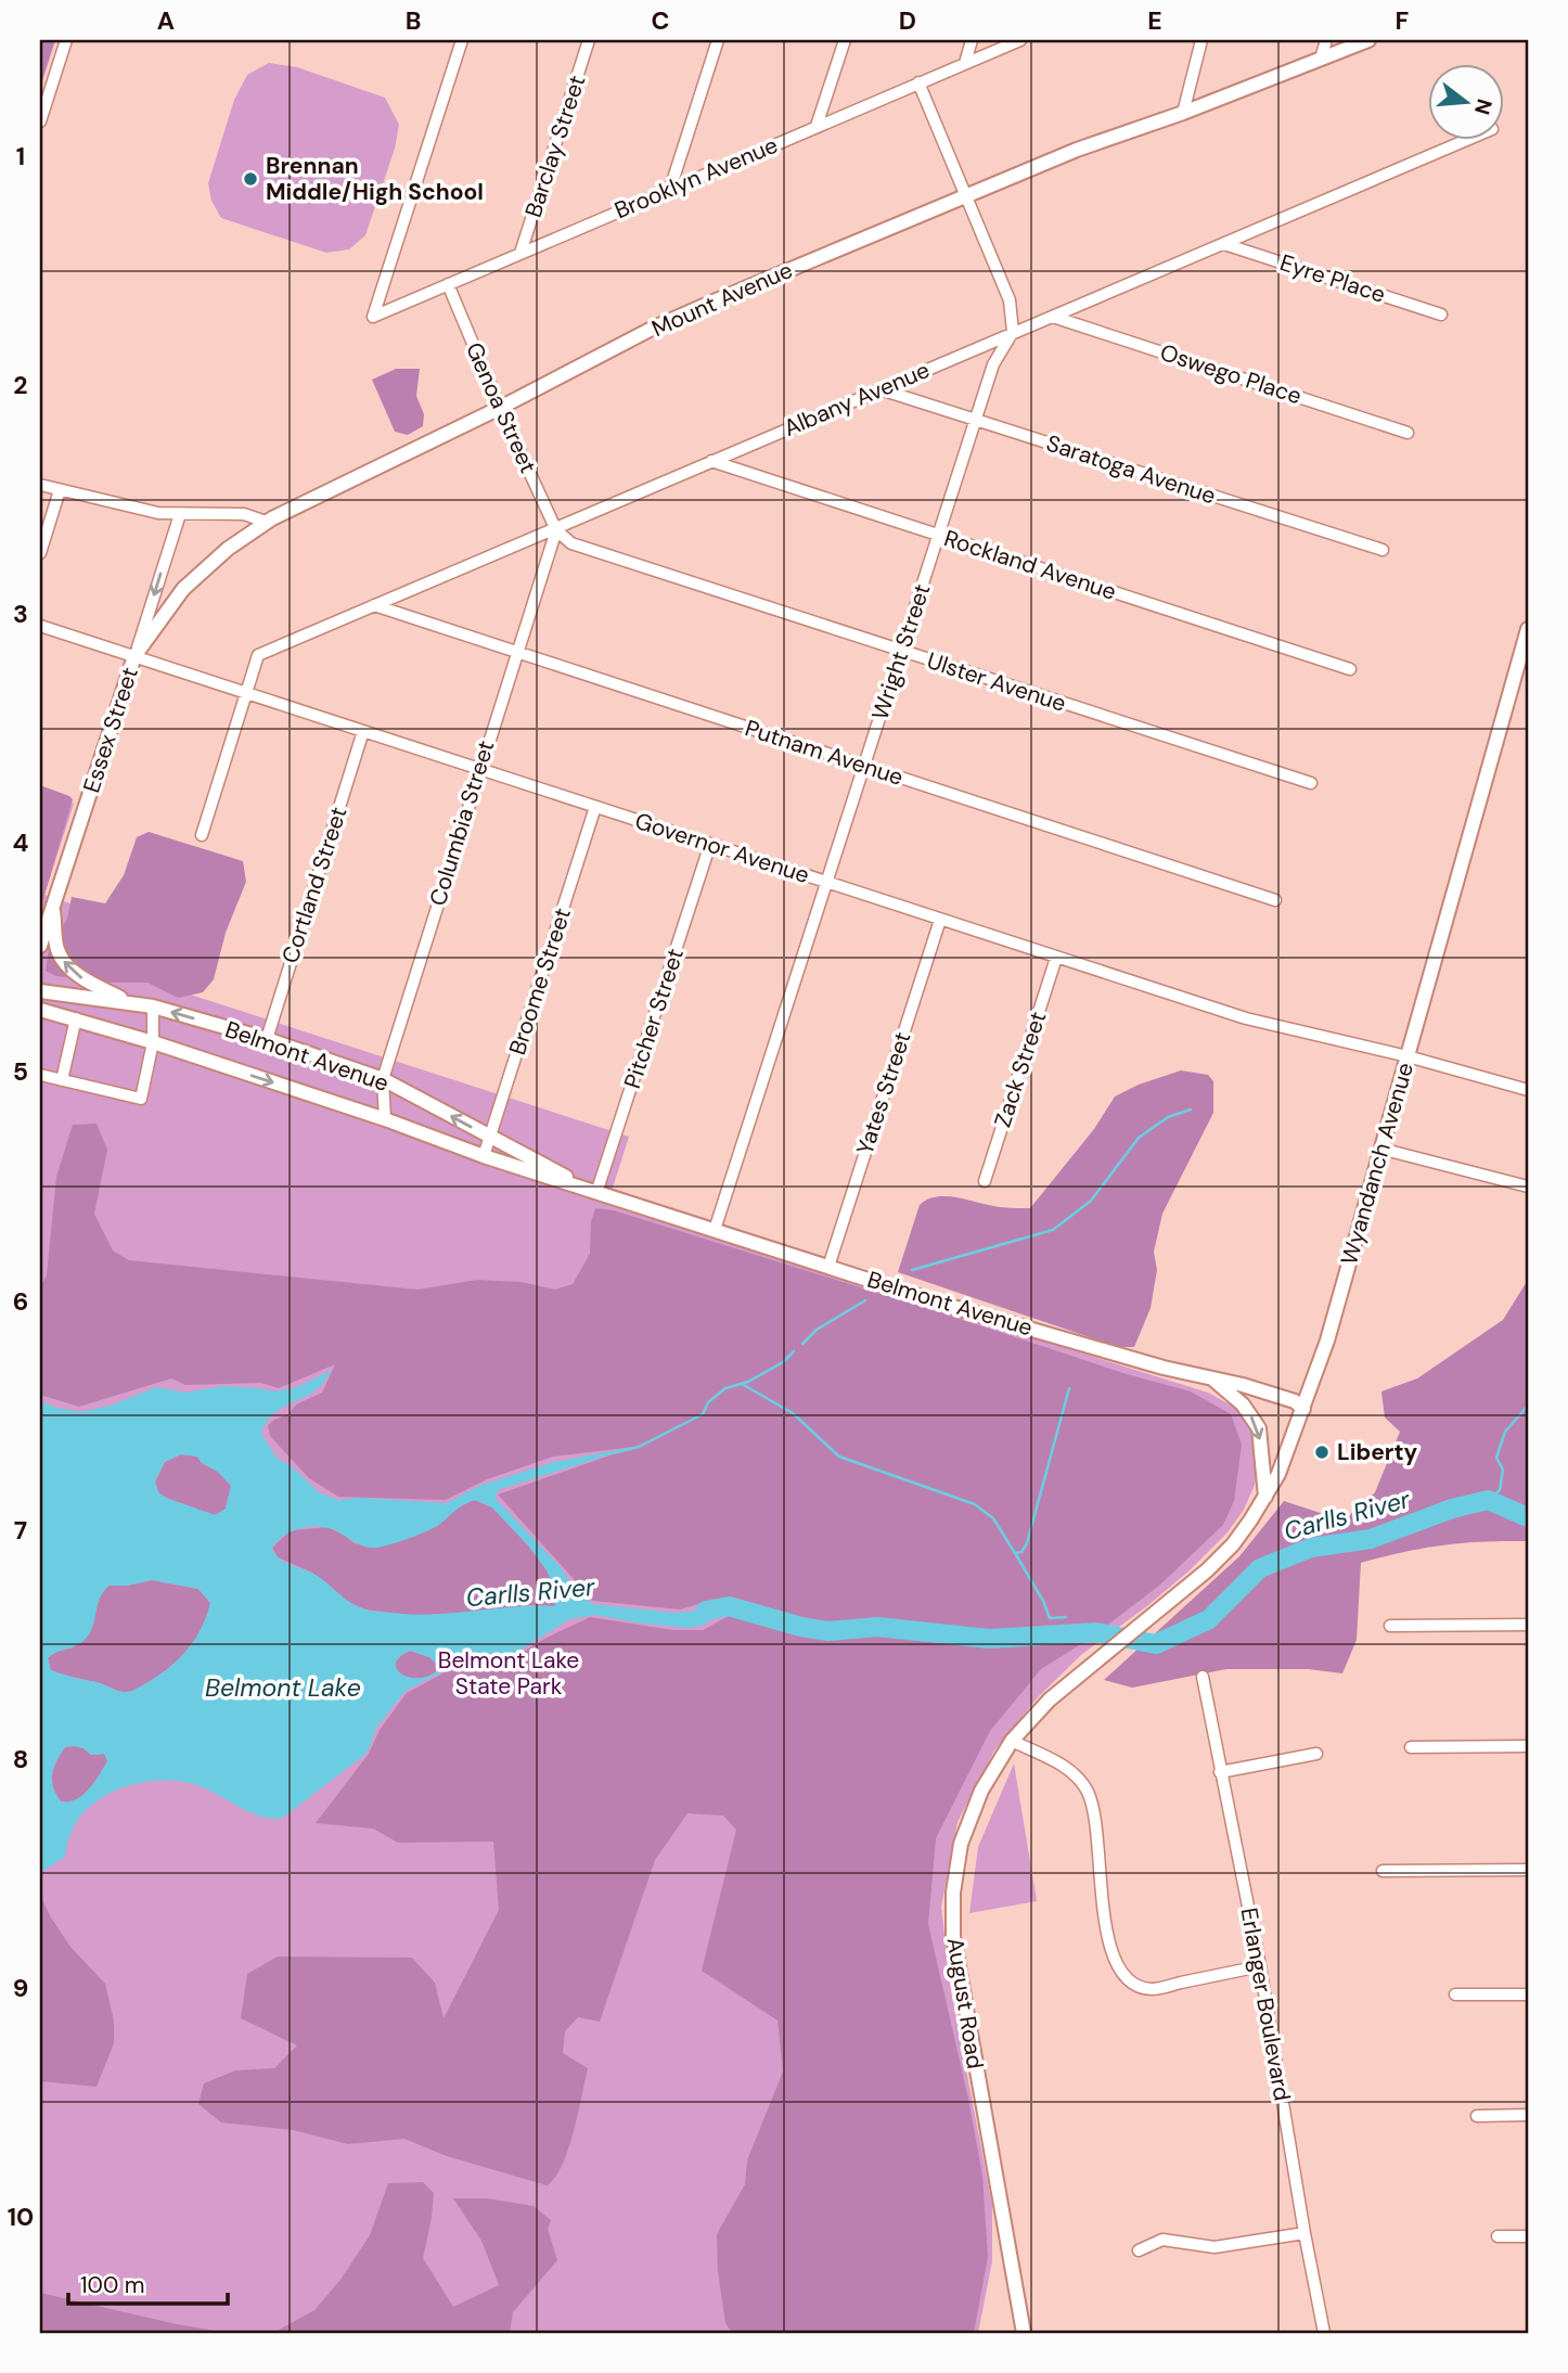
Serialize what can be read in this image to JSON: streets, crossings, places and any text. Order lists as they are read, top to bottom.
{
  "streets": {
    "street": [
      "Barclay Street",
      "Brooklyn Avenue",
      "Eyre Place",
      "Mount Avenue",
      "Oswego Place",
      "Albany Avenue",
      "Genoa Street",
      "Saratoga Avenue",
      "Rockland Avenue",
      "Wright Street",
      "Ulster Avenue",
      "Essex Street",
      "Putnam Avenue",
      "Columbia Street",
      "Governor Avenue",
      "Cortland Street",
      "Broome Street",
      "Pitcher Street",
      "Belmont Avenue",
      "Zack Street",
      "Yates Street",
      "Wyandanch Avenue",
      "August Road",
      "Erlanger Boulevard"
    ]
  },
  "crossings": [
    ["Barclay Street", "Brooklyn Avenue"],
    ["Brooklyn Avenue", "Genoa Street"],
    ["Eyre Place", "Albany Avenue"],
    ["Mount Avenue", "Genoa Street"],
    ["Mount Avenue", "Essex Street"],
    ["Mount Avenue", "Governor Avenue"],
    ["Oswego Place", "Albany Avenue"],
    ["Albany Avenue", "Genoa Street"],
    ["Albany Avenue", "Saratoga Avenue"],
    ["Albany Avenue", "Rockland Avenue"],
    ["Albany Avenue", "Wright Street"],
    ["Albany Avenue", "Ulster Avenue"],
    ["Albany Avenue", "Putnam Avenue"],
    ["Albany Avenue", "Columbia Street"],
    ["Albany Avenue", "Governor Avenue"],
    ["Genoa Street", "Ulster Avenue"],
    ["Genoa Street", "Columbia Street"],
    ["Saratoga Avenue", "Wright Street"],
    ["Rockland Avenue", "Wright Street"],
    ["Wright Street", "Ulster Avenue"],
    ["Wright Street", "Putnam Avenue"],
    ["Wright Street", "Governor Avenue"],
    ["Wright Street", "Belmont Avenue"],
    ["Ulster Avenue", "Columbia Street"],
    ["Essex Street", "Governor Avenue"],
    ["Putnam Avenue", "Columbia Street"],
    ["Columbia Street", "Governor Avenue"],
    ["Columbia Street", "Belmont Avenue"],
    ["Governor Avenue", "Cortland Street"],
    ["Governor Avenue", "Broome Street"],
    ["Governor Avenue", "Pitcher Street"],
    ["Governor Avenue", "Zack Street"],
    ["Governor Avenue", "Yates Street"],
    ["Governor Avenue", "Wyandanch Avenue"],
    ["Cortland Street", "Belmont Avenue"],
    ["Broome Street", "Belmont Avenue"],
    ["Pitcher Street", "Belmont Avenue"],
    ["Belmont Avenue", "Yates Street"],
    ["Belmont Avenue", "Wyandanch Avenue"],
    ["Wyandanch Avenue", "August Road"]
  ],
  "water": ["Carlls River", "Belmont Lake"],
  "parks": ["Belmont Lake State Park"],
  "places": ["Brennan Middle/High School", "Liberty"],
  "scale_bar": "100 m",
  "north": "right",
  "grid": {
    "columns": [
      "A",
      "B",
      "C",
      "D",
      "E",
      "F"
    ],
    "rows": [
      "1",
      "2",
      "3",
      "4",
      "5",
      "6",
      "7",
      "8",
      "9",
      "10"
    ]
  }
}
